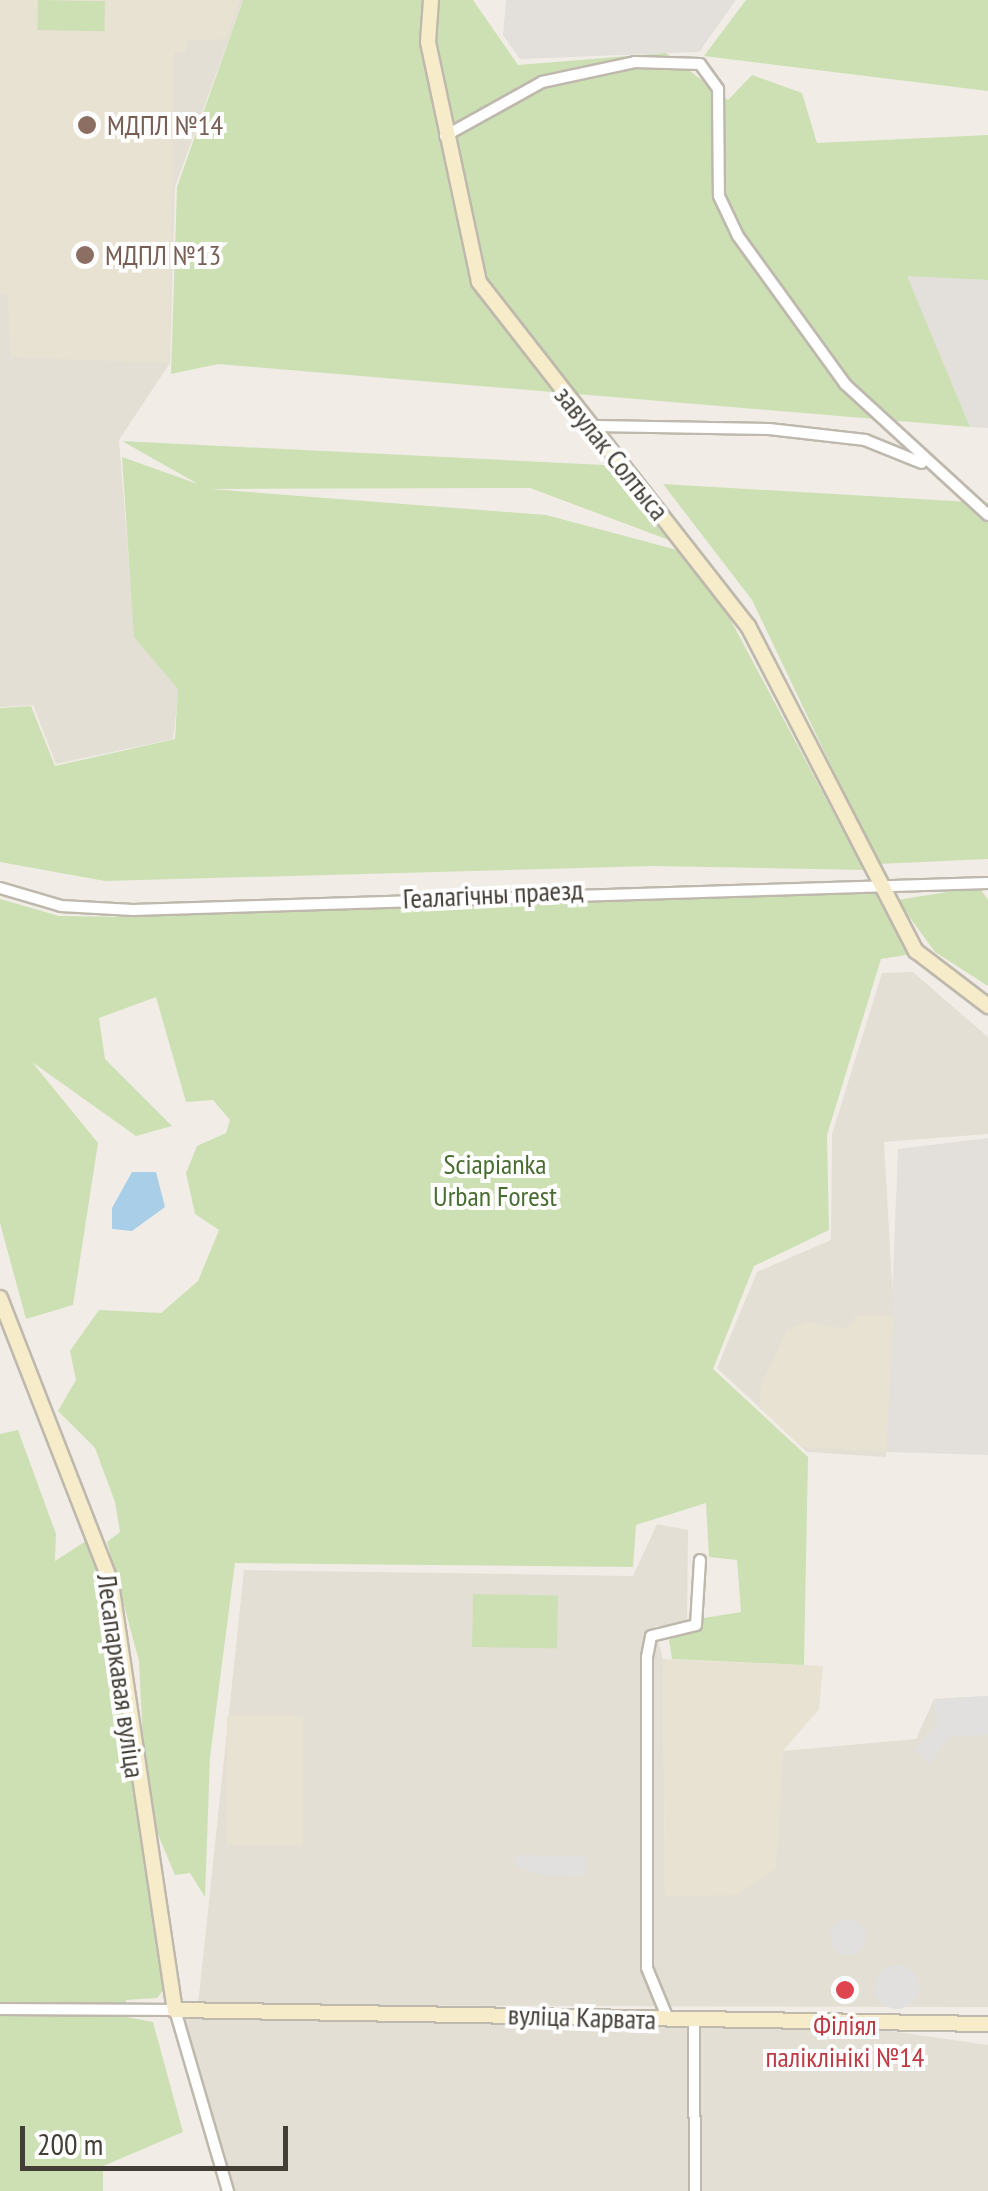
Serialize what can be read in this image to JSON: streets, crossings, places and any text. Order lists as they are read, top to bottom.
{
  "streets": {
    "street": [
      "завулак Солтыса",
      "Геалагічны праезд",
      "Лесапаркавая вуліца",
      "вуліца Карвата"
    ]
  },
  "crossings": [
    ["завулак Солтыса", "Геалагічны праезд"],
    ["Лесапаркавая вуліца", "вуліца Карвата"]
  ],
  "parks": ["Sciapianka Urban Forest"],
  "places": ["МДПЛ №14", "МДПЛ №13", "Філіял паліклінікі №14"],
  "scale_bar": "200 m"
}
